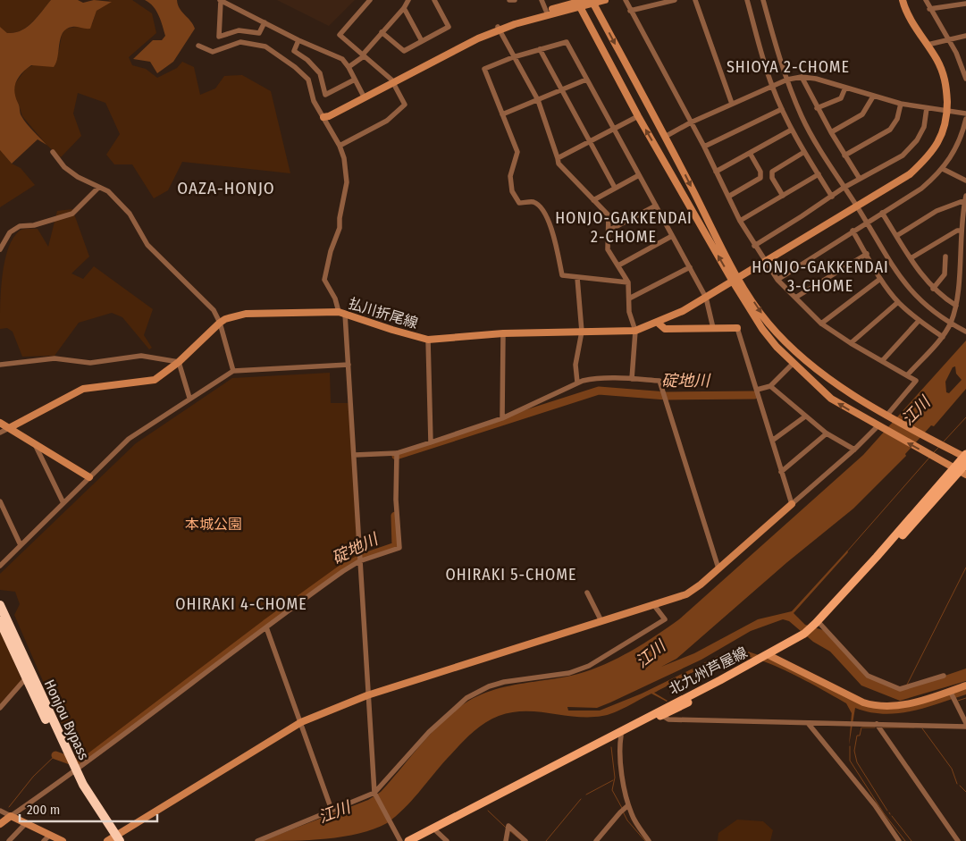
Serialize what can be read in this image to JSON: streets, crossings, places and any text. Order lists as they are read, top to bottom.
{
  "streets": {
    "highway": ["Honjou Bypass"],
    "main road": ["北九州芦屋線"],
    "street": ["払川折尾線"]
  },
  "districts": [
    "SHIOYA 2-CHOME",
    "OAZA-HONJO",
    "HONJO-GAKKENDAI 2-CHOME",
    "HONJO-GAKKENDAI 3-CHOME",
    "OHIRAKI 5-CHOME",
    "OHIRAKI 4-CHOME"
  ],
  "water": ["碇地川", "江川"],
  "parks": ["本城公園"],
  "scale_bar": "200 m"
}
